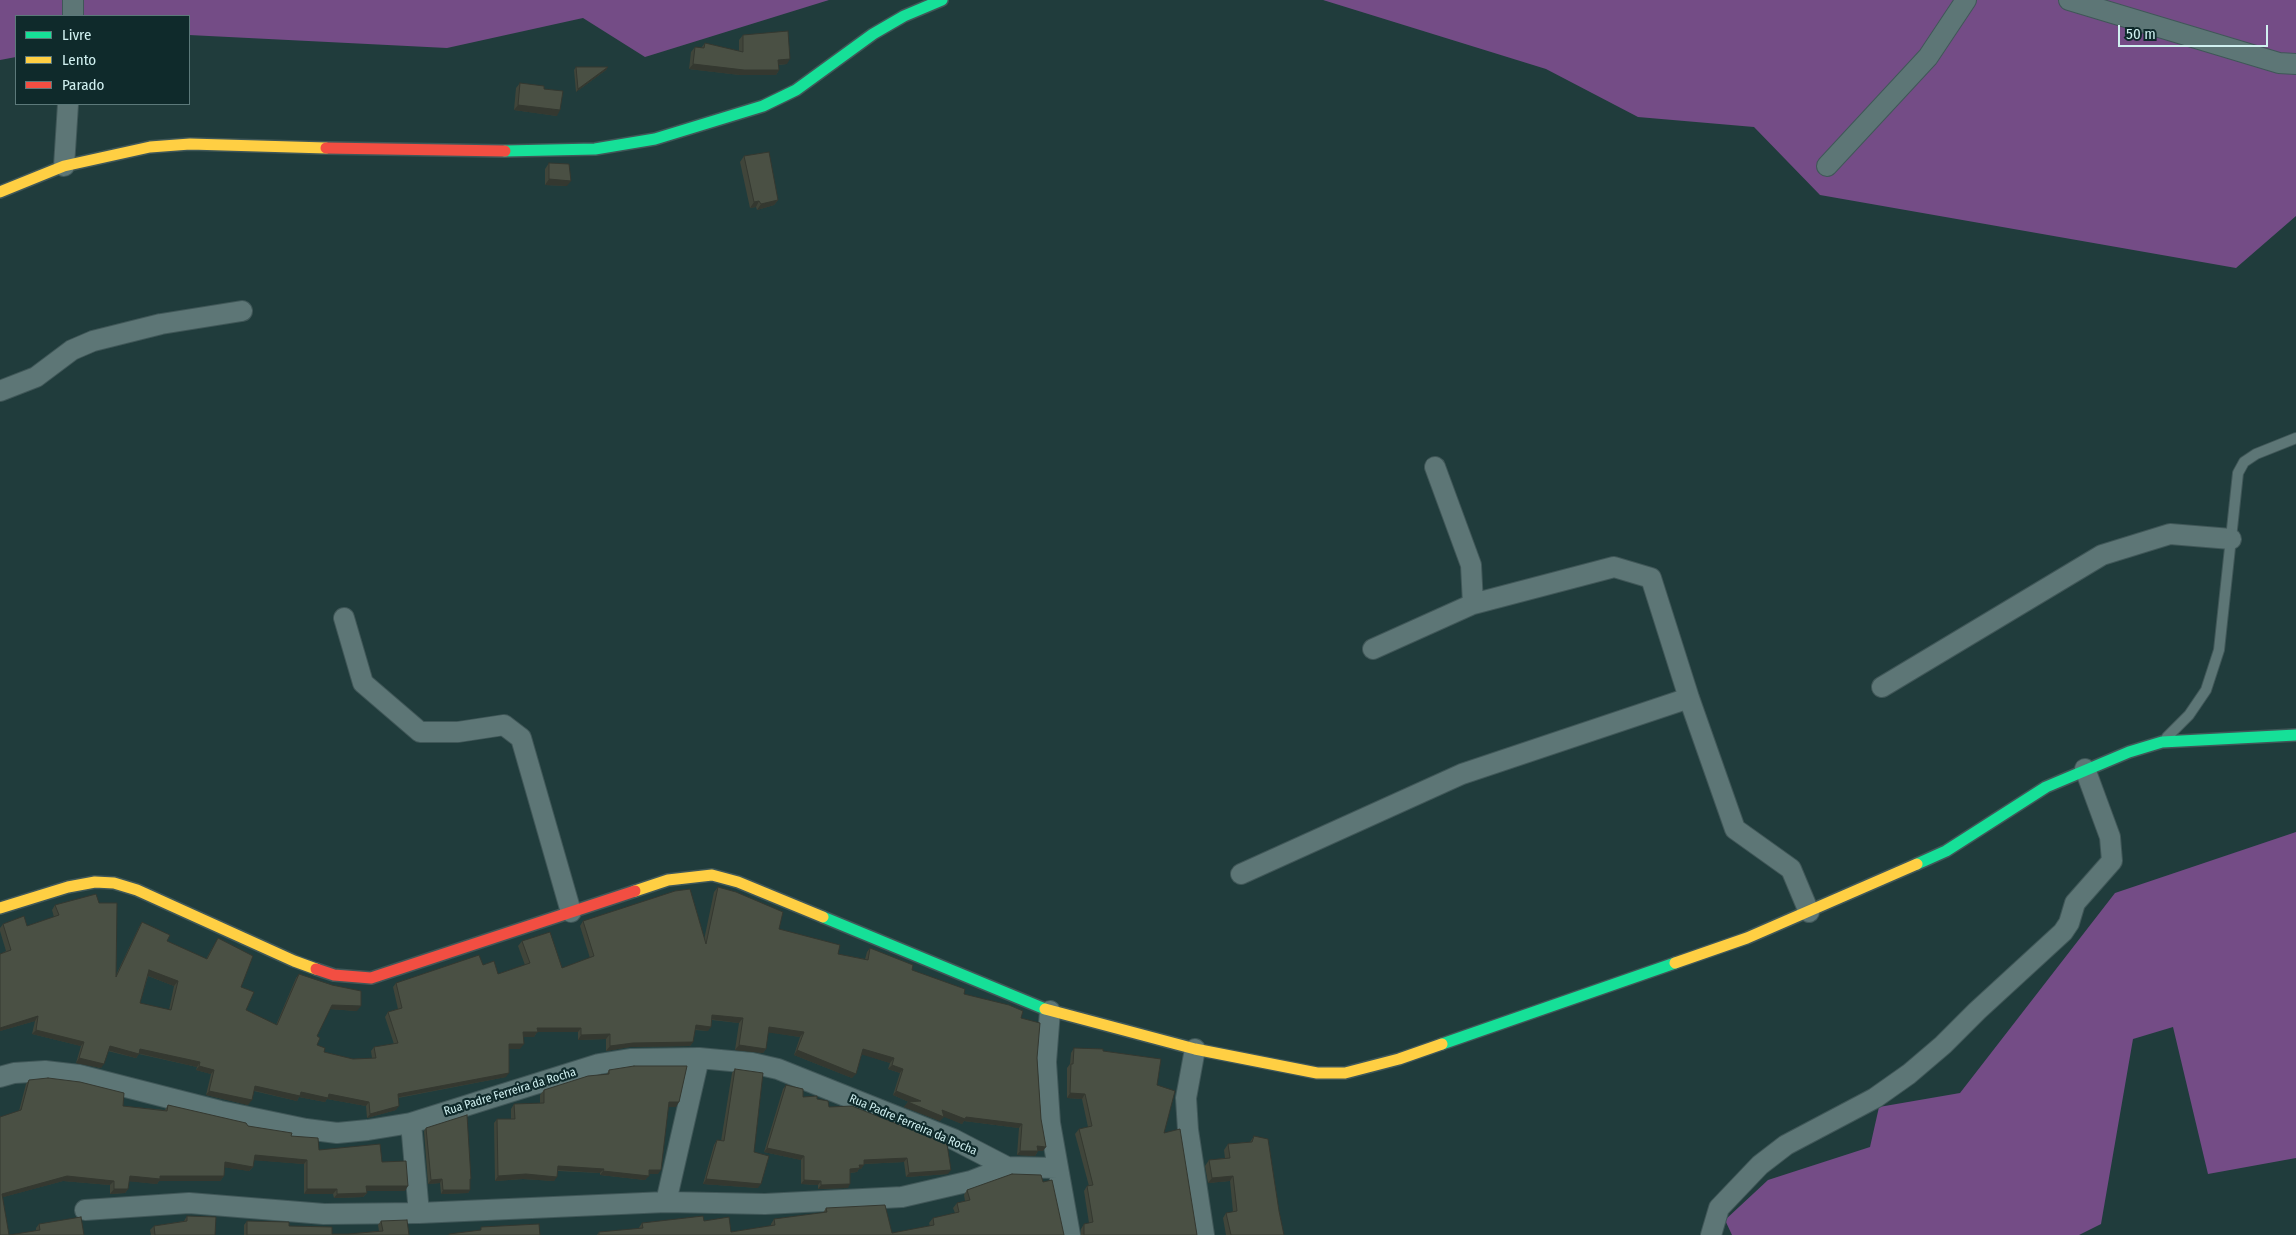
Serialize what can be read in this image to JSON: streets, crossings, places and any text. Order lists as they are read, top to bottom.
{
  "streets": {
    "street": ["Rua Padre Ferreira da Rocha"]
  },
  "legend": ["Livre", "Lento", "Parado"],
  "scale_bar": "50 m"
}
